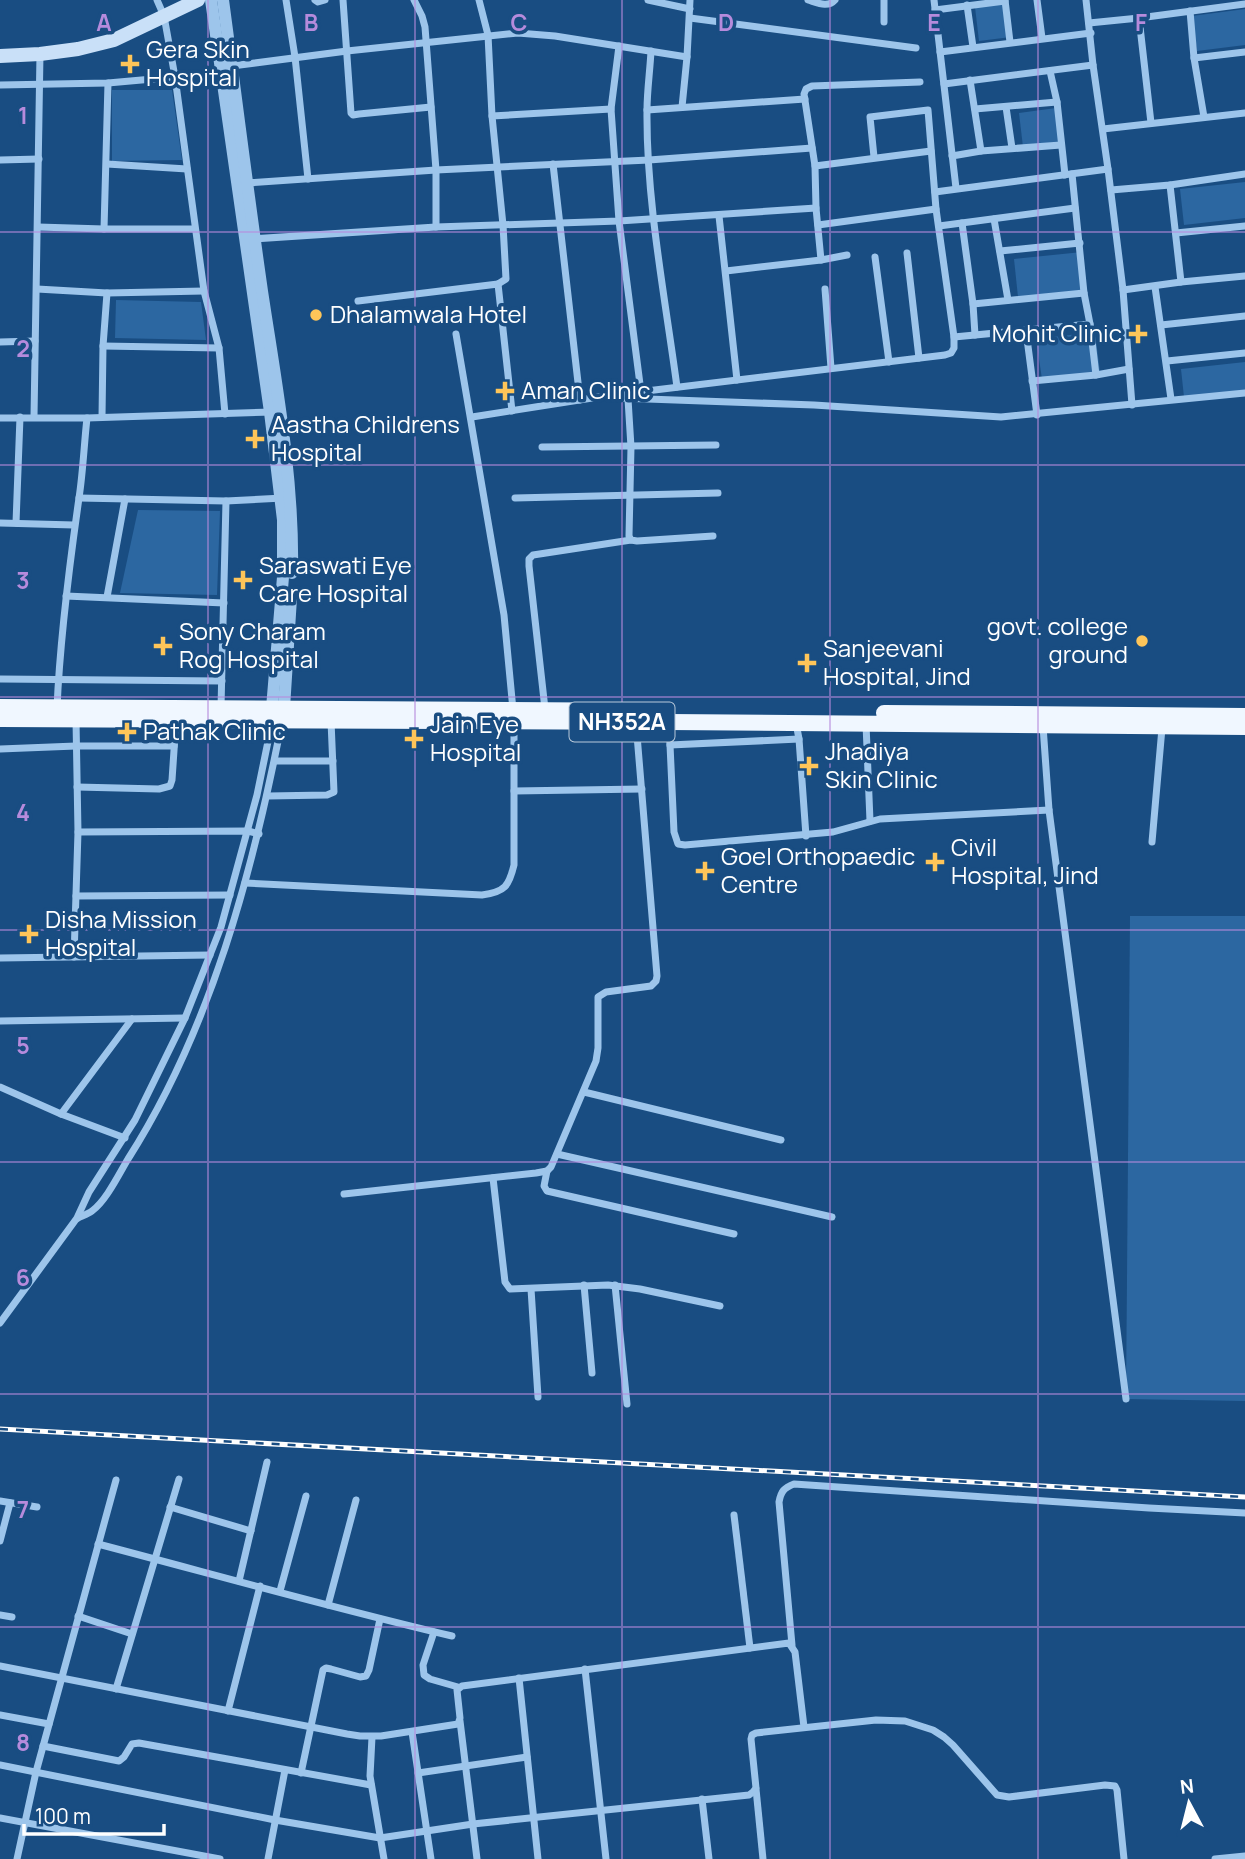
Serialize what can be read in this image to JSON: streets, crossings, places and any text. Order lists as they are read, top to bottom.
{
  "streets": {
    "highway": ["NH352A"]
  },
  "places": {
    "health": [
      "Gera Skin Hospital",
      "Mohit Clinic",
      "Aman Clinic",
      "Aastha Childrens Hospital",
      "Saraswati Eye Care Hospital",
      "Sony Charam Rog Hospital",
      "Sanjeevani Hospital, Jind",
      "Pathak Clinic",
      "Jain Eye Hospital",
      "Jhadiya Skin Clinic",
      "Civil Hospital, Jind",
      "Goel Orthopaedic Centre",
      "Disha Mission Hospital"
    ],
    "other": ["Dhalamwala Hotel", "govt. college ground"]
  },
  "scale_bar": "100 m",
  "north": "top",
  "grid": {
    "columns": [
      "A",
      "B",
      "C",
      "D",
      "E",
      "F"
    ],
    "rows": [
      "1",
      "2",
      "3",
      "4",
      "5",
      "6",
      "7",
      "8"
    ]
  }
}
